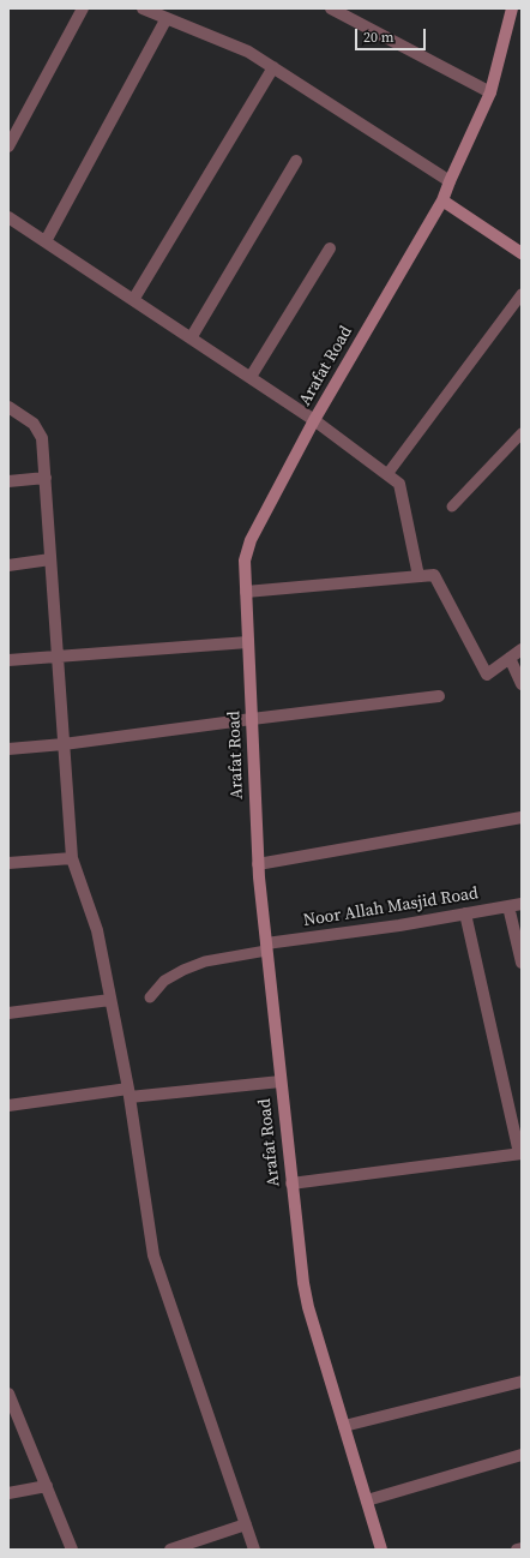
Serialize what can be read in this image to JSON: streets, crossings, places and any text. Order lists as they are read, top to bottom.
{
  "streets": {
    "street": ["Arafat Road", "Noor Allah Masjid Road"]
  },
  "crossings": [
    ["Arafat Road", "Noor Allah Masjid Road"]
  ],
  "scale_bar": "20 m"
}
